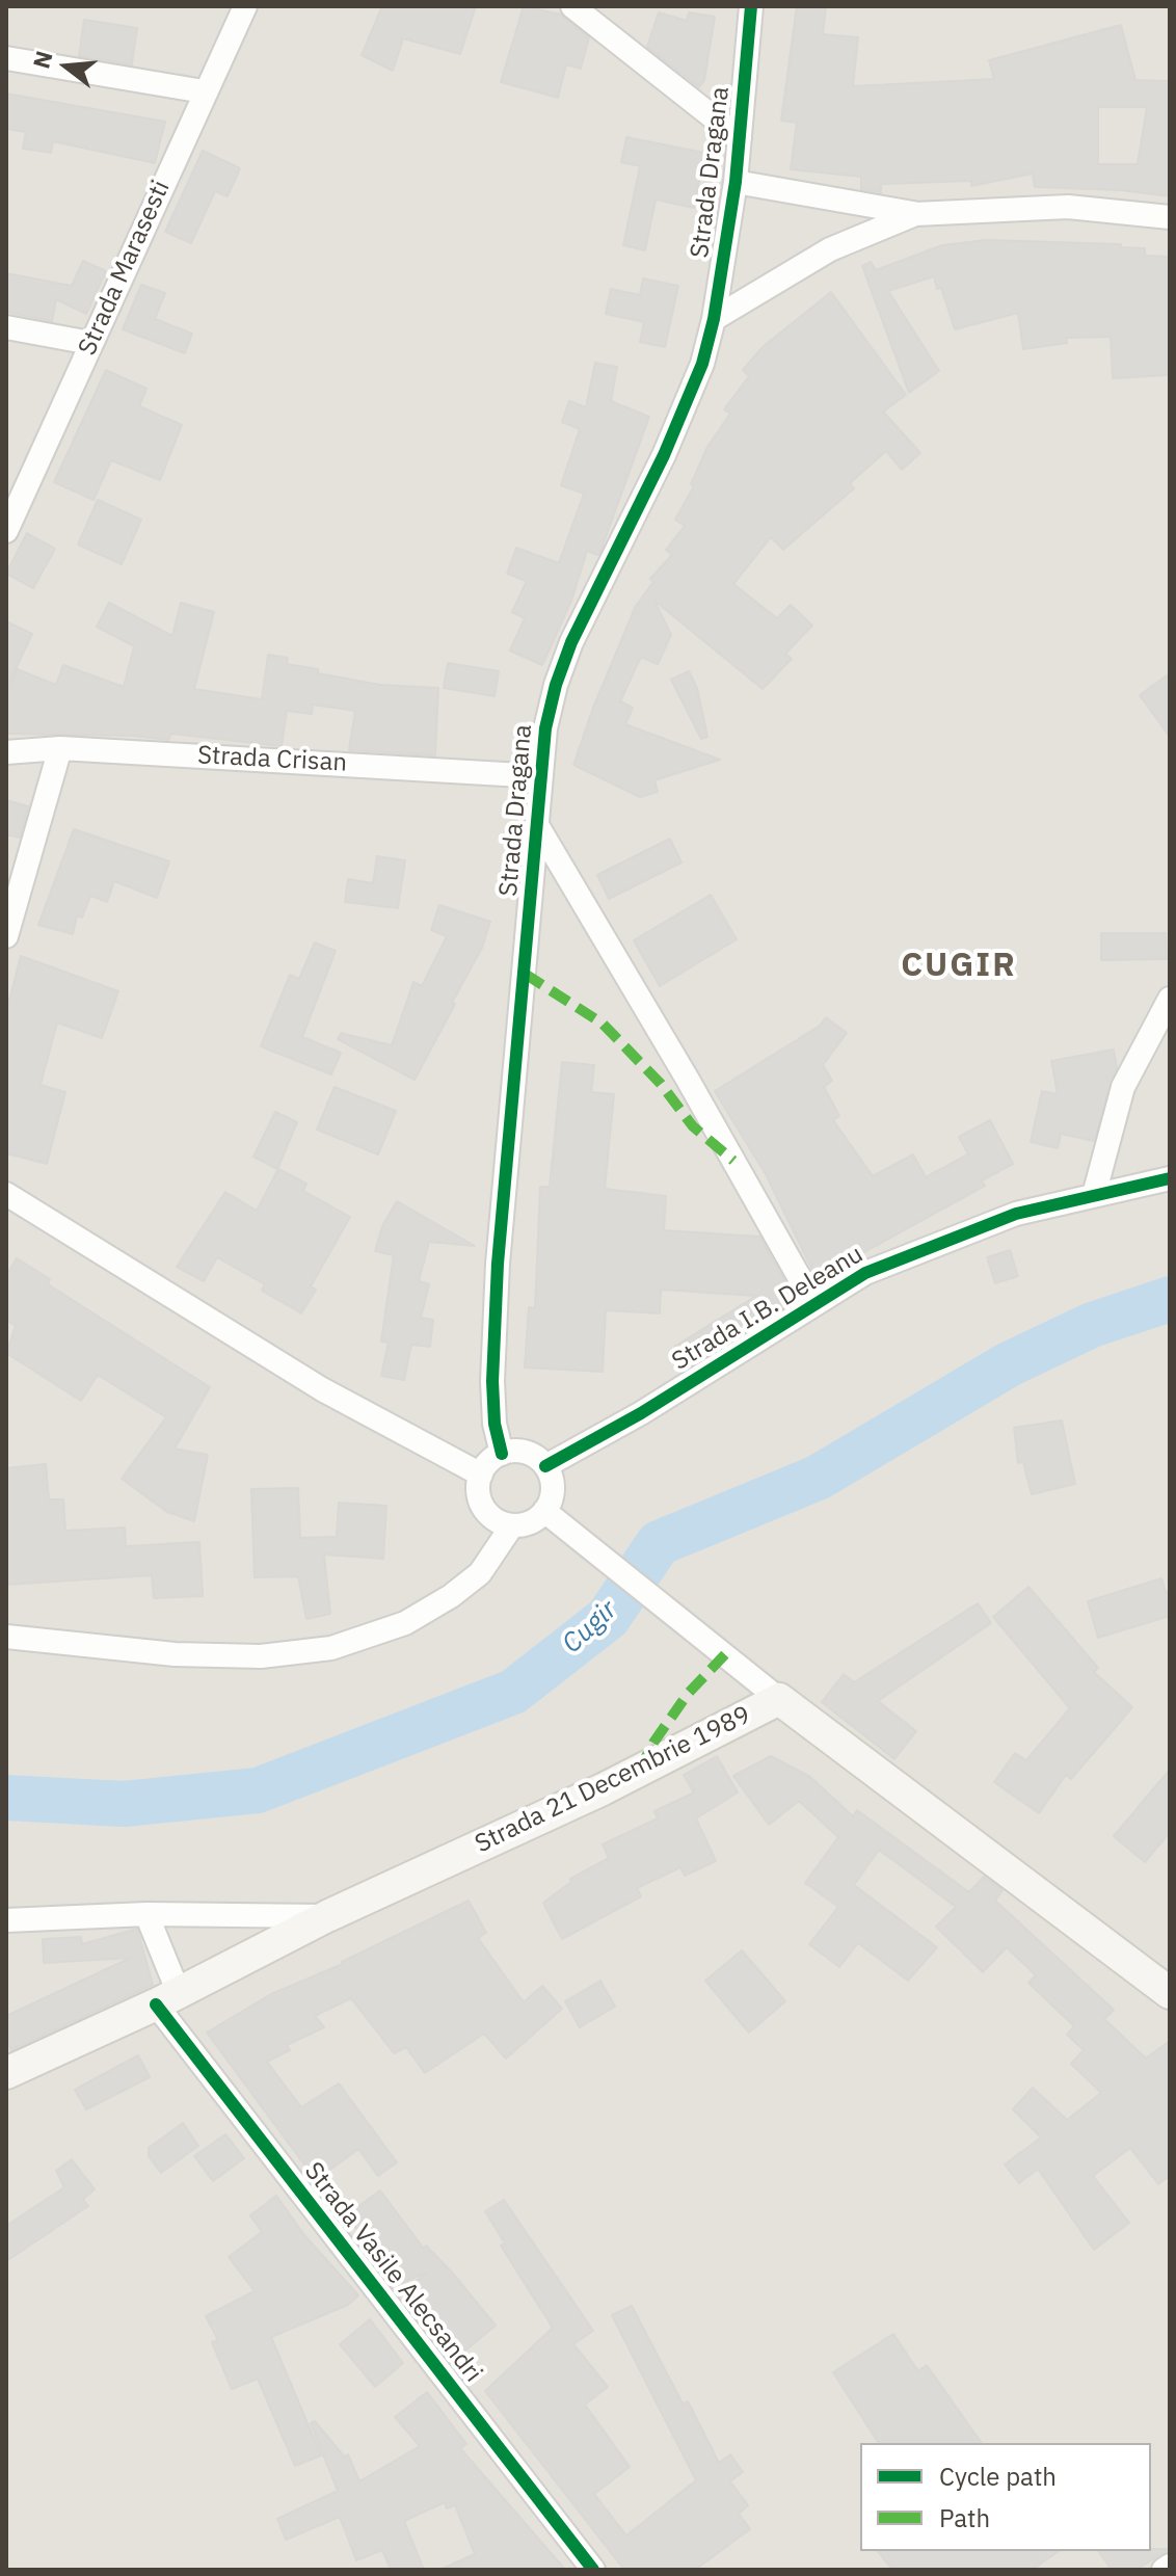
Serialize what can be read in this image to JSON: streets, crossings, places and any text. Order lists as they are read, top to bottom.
{
  "streets": {
    "main road": ["Strada 21 Decembrie 1989"],
    "street": [
      "Strada Dragana",
      "Strada Marasesti",
      "Strada Crisan",
      "Strada I.B. Deleanu",
      "Strada Vasile Alecsandri"
    ]
  },
  "crossings": [
    ["Strada Dragana", "Strada Crisan"],
    ["Strada Dragana", "Strada I.B. Deleanu"],
    ["Strada 21 Decembrie 1989", "Strada Vasile Alecsandri"]
  ],
  "districts": ["CUGIR"],
  "water": ["Cugir"],
  "legend": ["Cycle path", "Path"],
  "north": "left"
}
